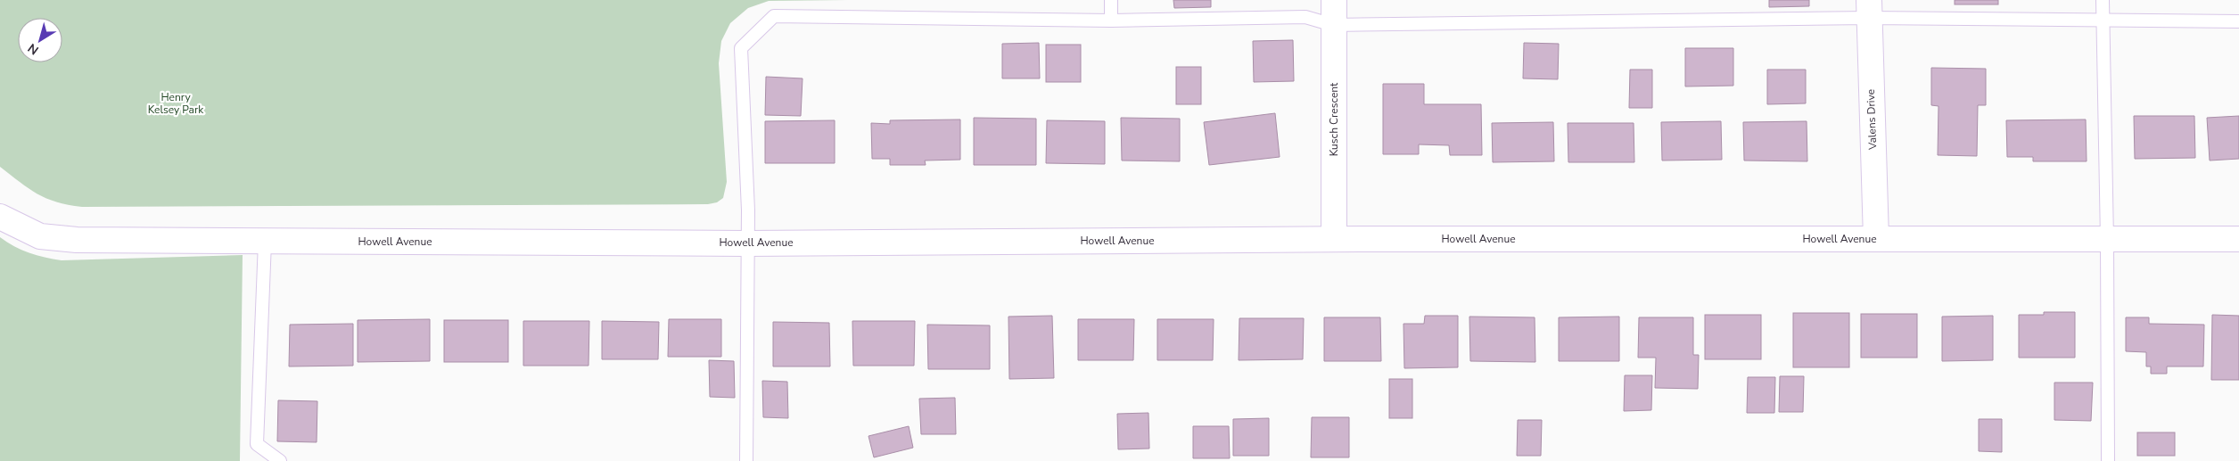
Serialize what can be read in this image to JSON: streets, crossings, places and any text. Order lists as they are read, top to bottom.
{
  "streets": {
    "street": ["Kusch Crescent", "Valens Drive", "Howell Avenue"]
  },
  "crossings": [
    ["Kusch Crescent", "Howell Avenue"],
    ["Valens Drive", "Howell Avenue"]
  ],
  "parks": ["Henry Kelsey Park"],
  "north": "bottom left"
}
